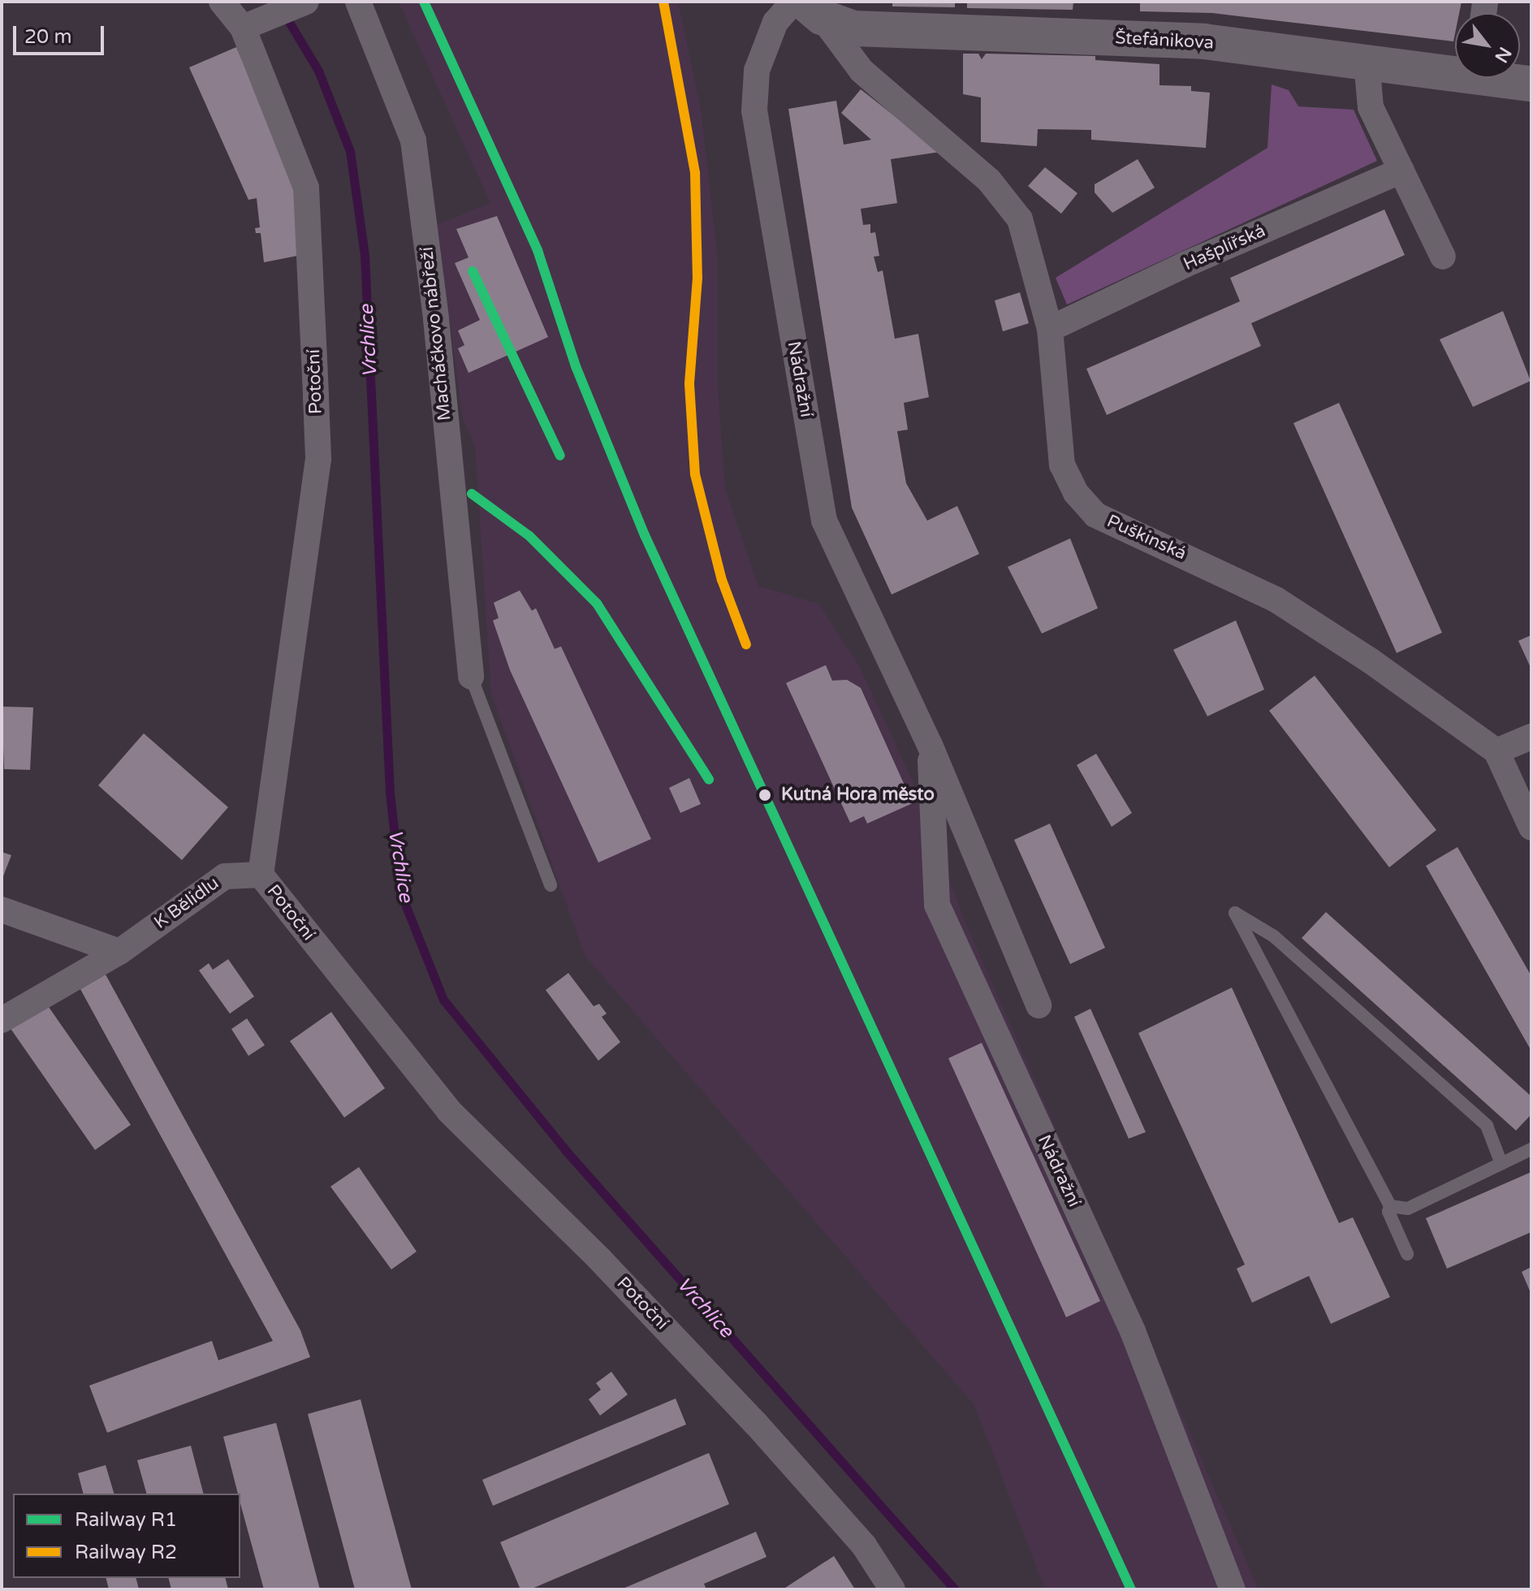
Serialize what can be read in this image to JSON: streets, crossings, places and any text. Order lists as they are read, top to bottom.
{
  "streets": {
    "street": [
      "Štefánikova",
      "Hašplířská",
      "Macháčkovo nábřeží",
      "Nádražní",
      "Potoční",
      "Puškinská",
      "K Bělidlu"
    ]
  },
  "crossings": [
    ["Štefánikova", "Nádražní"],
    ["Štefánikova", "Puškinská"],
    ["Hašplířská", "Puškinská"],
    ["Nádražní", "Puškinská"],
    ["Potoční", "K Bělidlu"]
  ],
  "water": ["Vrchlice"],
  "places": ["Kutná Hora město"],
  "lines": ["rail line R1", "rail line R2"],
  "legend": ["Railway R1", "Railway R2"],
  "scale_bar": "20 m",
  "north": "bottom right"
}
